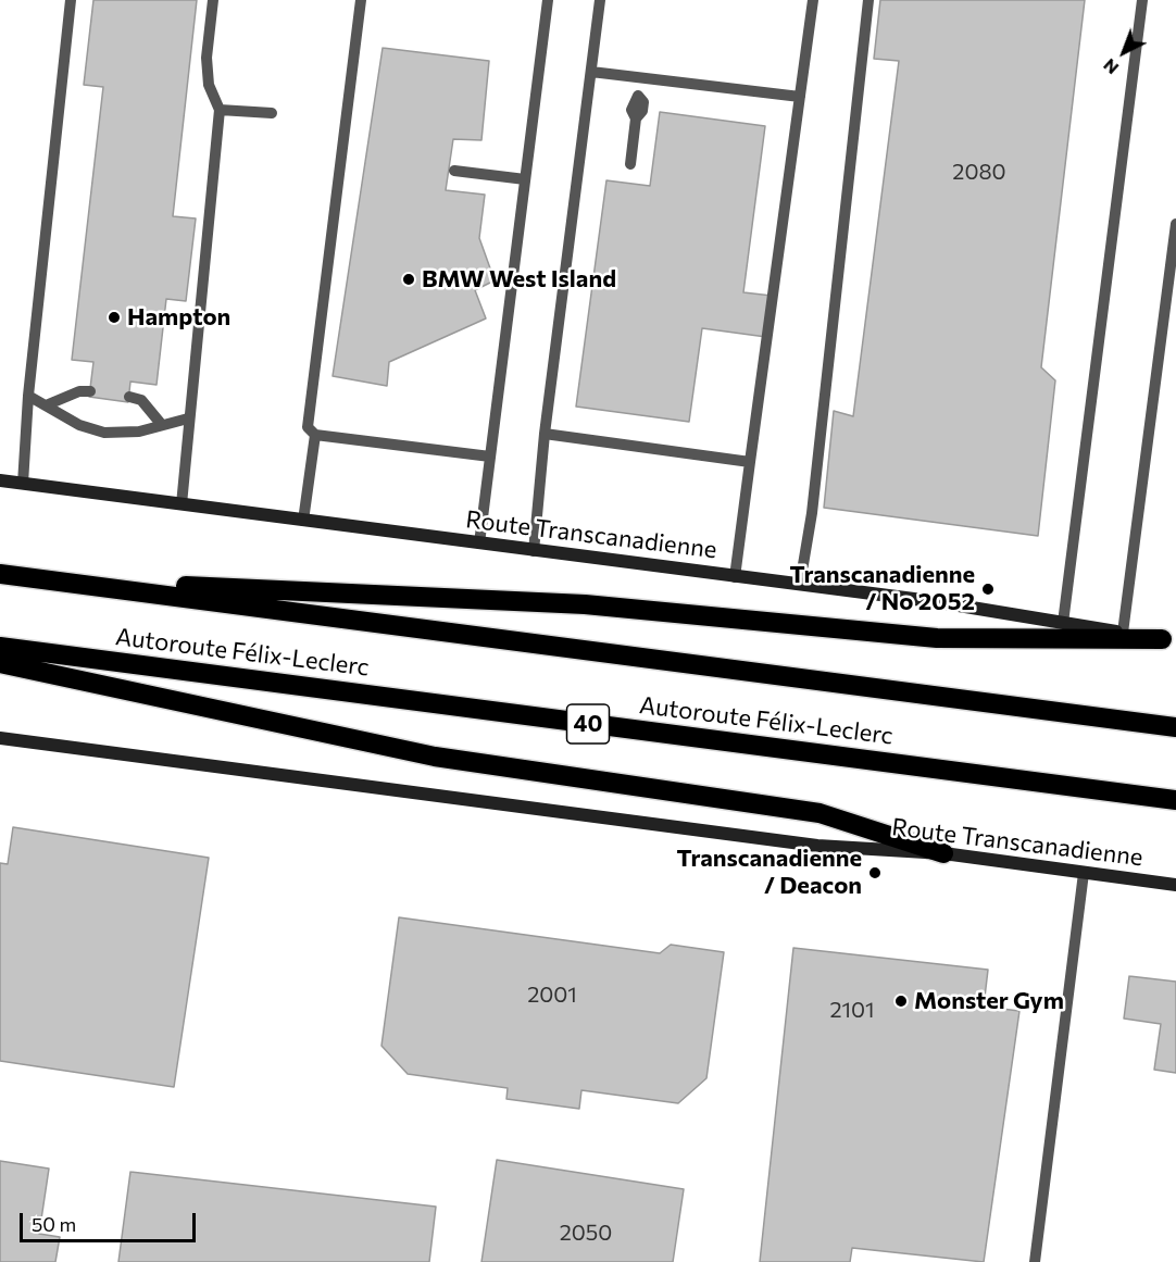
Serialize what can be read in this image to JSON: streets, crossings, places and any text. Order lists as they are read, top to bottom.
{
  "streets": {
    "highway": ["Autoroute Félix-Leclerc", "40"],
    "main road": ["Route Transcanadienne"]
  },
  "places": [
    "BMW West Island",
    "Hampton",
    "Transcanadienne / No 2052",
    "Transcanadienne / Deacon",
    "Monster Gym"
  ],
  "house_numbers": [
    "2080",
    "2001",
    "2101",
    "2050"
  ],
  "scale_bar": "50 m",
  "north": "bottom left"
}
